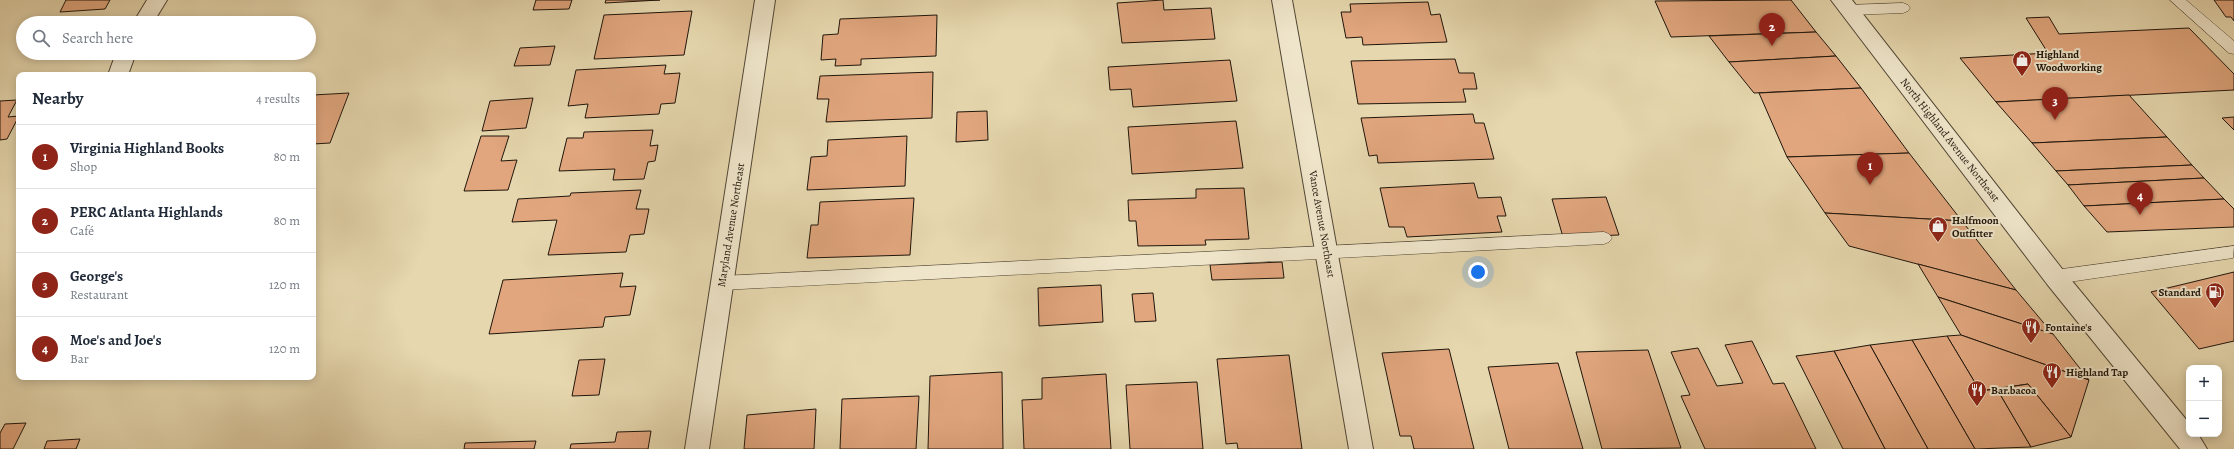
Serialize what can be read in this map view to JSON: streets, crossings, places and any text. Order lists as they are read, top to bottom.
{
  "streets": {
    "street": ["North Highland Avenue Northeast", "Vance Avenue Northeast", "Maryland Avenue Northeast"]
  },
  "places": {
    "shop": ["Highland Woodworking", "Halfmoon Outfitter"],
    "fuel station": ["Standard"],
    "restaurant": ["Fontaine's", "Highland Tap", "Bar.bacoa"]
  },
  "page": {
    "pins": [
      "2",
      "3",
      "1",
      "4"
    ],
    "search": "Search here",
    "heading": ["Nearby", "4 results"],
    "list": [
      {
        "mark": "1",
        "name": "Virginia Highland Books",
        "note": "Shop",
        "value": "80 m"
      },
      {
        "mark": "2",
        "name": "PERC Atlanta Highlands",
        "note": "Café",
        "value": "80 m"
      },
      {
        "mark": "3",
        "name": "George's",
        "note": "Restaurant",
        "value": "120 m"
      },
      {
        "mark": "4",
        "name": "Moe's and Joe's",
        "note": "Bar",
        "value": "120 m"
      }
    ],
    "map_buttons": ["+", "−"]
  }
}
